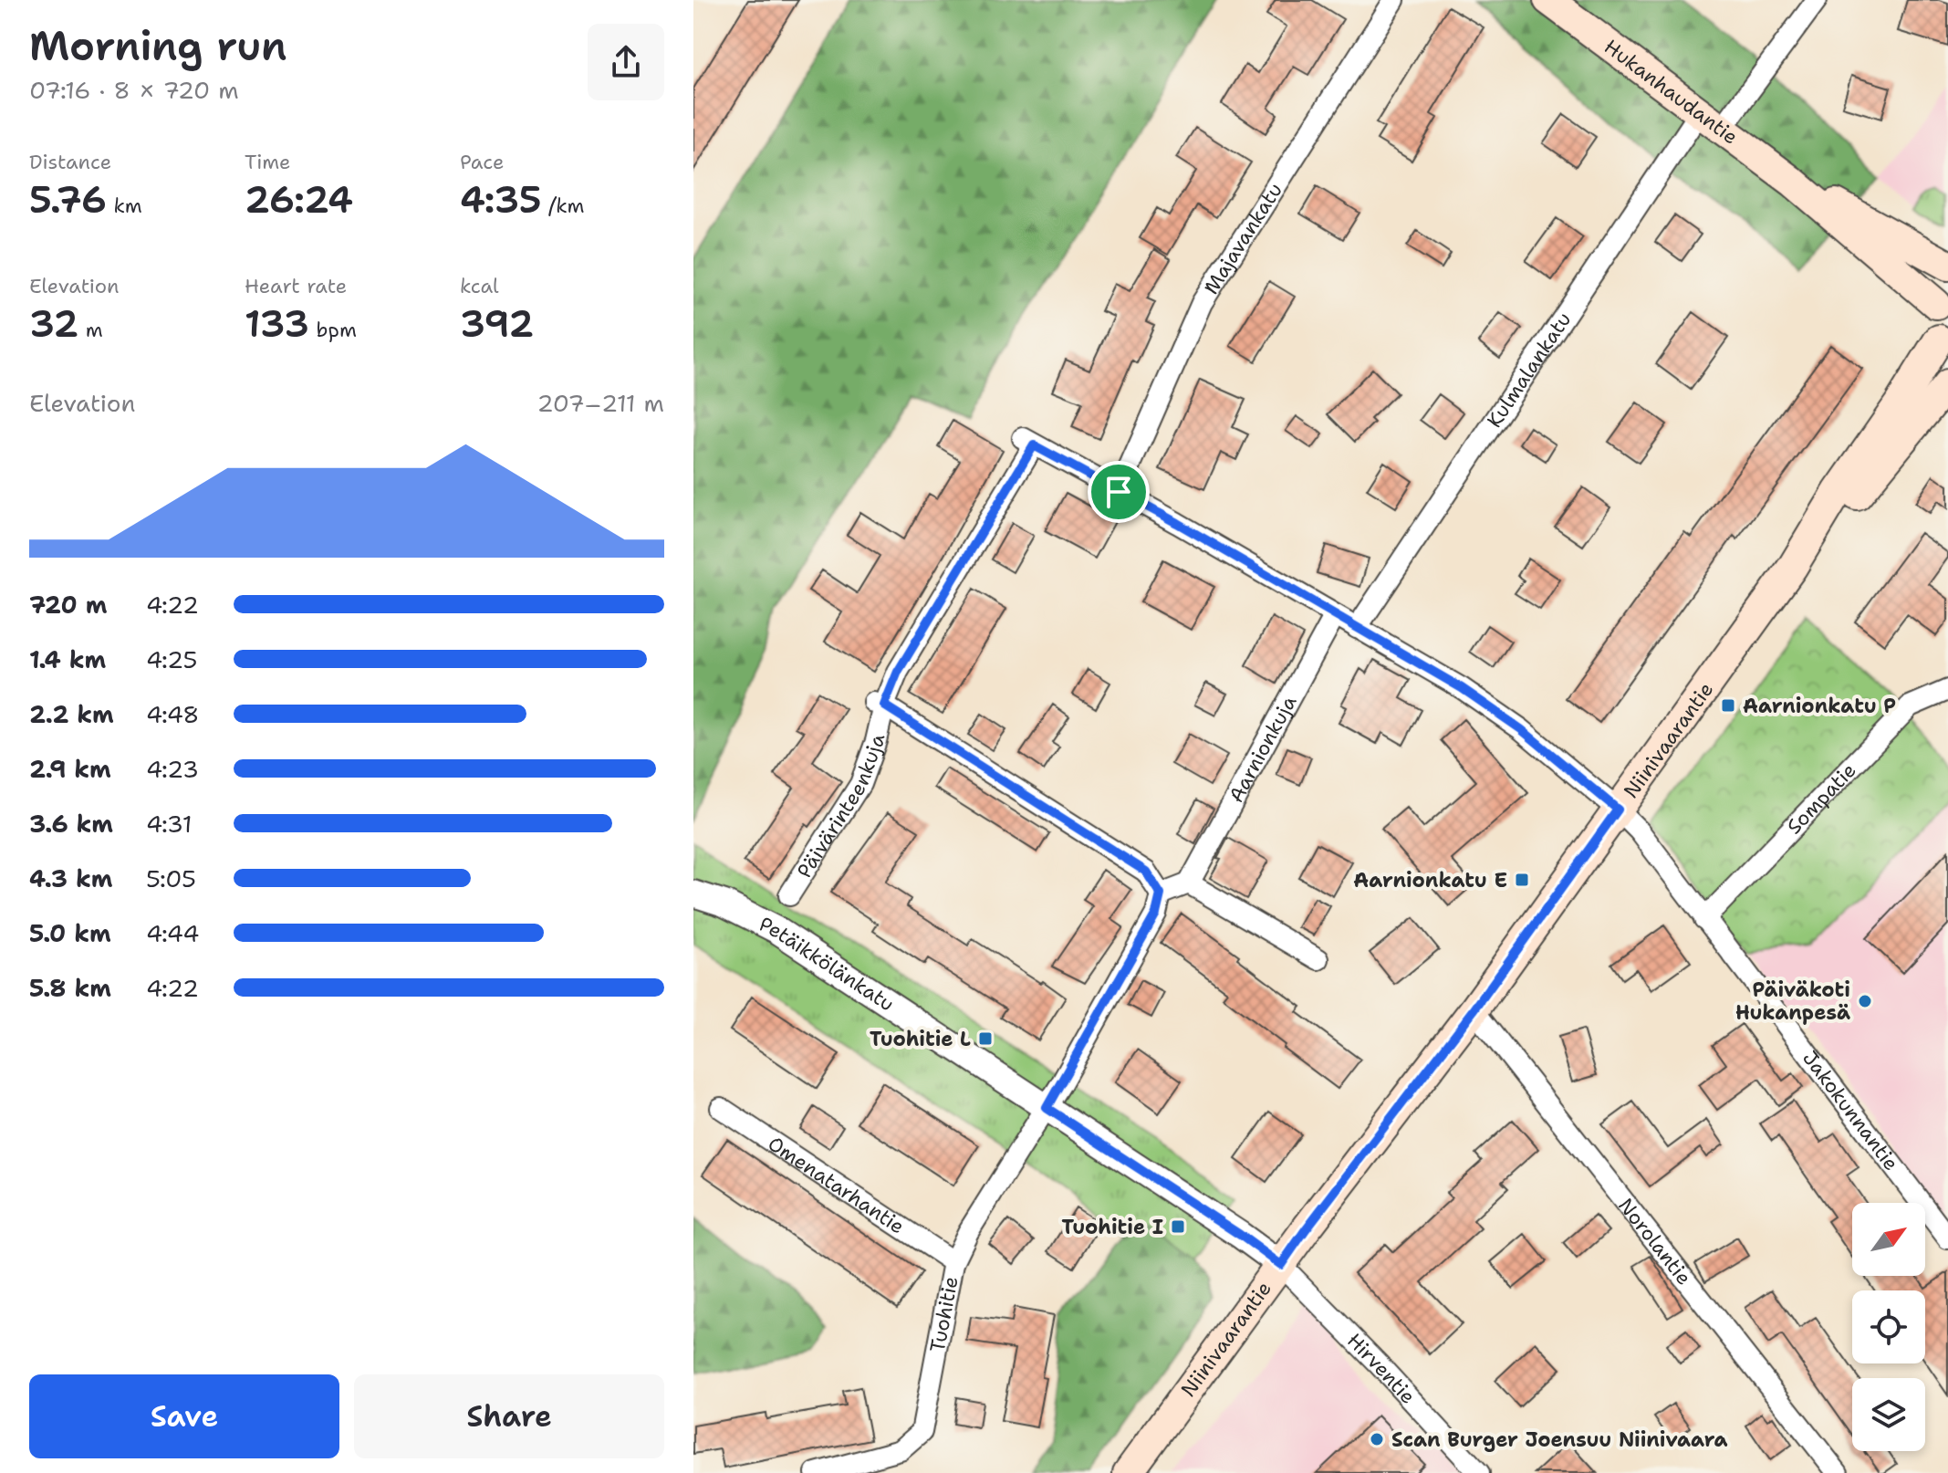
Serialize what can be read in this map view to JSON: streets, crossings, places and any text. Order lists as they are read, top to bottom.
{
  "streets": {
    "main road": ["Hukanhaudantie", "Niinivaarantie"],
    "street": [
      "Majavankatu",
      "Kulmalankatu",
      "Aarnionkuja",
      "Sompatie",
      "Päivärinteenkuja",
      "Petäikkölänkatu",
      "Jakokunnantie",
      "Omenatarhantie",
      "Norolantie",
      "Tuohitie",
      "Hirventie"
    ]
  },
  "crossings": [
    ["Hukanhaudantie", "Kulmalankatu"],
    ["Majavankatu", "Jakokunnantie"],
    ["Kulmalankatu", "Jakokunnantie"],
    ["Niinivaarantie", "Petäikkölänkatu"],
    ["Niinivaarantie", "Jakokunnantie"],
    ["Niinivaarantie", "Norolantie"],
    ["Niinivaarantie", "Hirventie"],
    ["Aarnionkuja", "Jakokunnantie"],
    ["Sompatie", "Jakokunnantie"],
    ["Päivärinteenkuja", "Jakokunnantie"],
    ["Petäikkölänkatu", "Tuohitie"],
    ["Petäikkölänkatu", "Hirventie"],
    ["Omenatarhantie", "Tuohitie"]
  ],
  "places": {
    "transit": [
      "Aarnionkatu P",
      "Aarnionkatu E",
      "Tuohitie L",
      "Tuohitie I"
    ],
    "other": ["Päiväkoti Hukanpesä", "Scan Burger Joensuu Niinivaara"]
  },
  "north": "top right",
  "page": {
    "heading": ["Morning run", "07:16 · 8 × 720 m"],
    "stats": [
      ["Distance", "5.76 km"],
      ["Time", "26:24"],
      ["Pace", "4:35 /km"],
      ["Elevation", "32 m"],
      ["Heart rate", "133 bpm"],
      ["kcal", "392"]
    ],
    "chart": ["Elevation", "207–211 m"],
    "list": [
      {
        "name": "720 m",
        "note": "4:22"
      },
      {
        "name": "1.4 km",
        "note": "4:25"
      },
      {
        "name": "2.2 km",
        "note": "4:48"
      },
      {
        "name": "2.9 km",
        "note": "4:23"
      },
      {
        "name": "3.6 km",
        "note": "4:31"
      },
      {
        "name": "4.3 km",
        "note": "5:05"
      },
      {
        "name": "5.0 km",
        "note": "4:44"
      },
      {
        "name": "5.8 km",
        "note": "4:22"
      }
    ],
    "buttons": ["Save", "Share"]
  }
}
